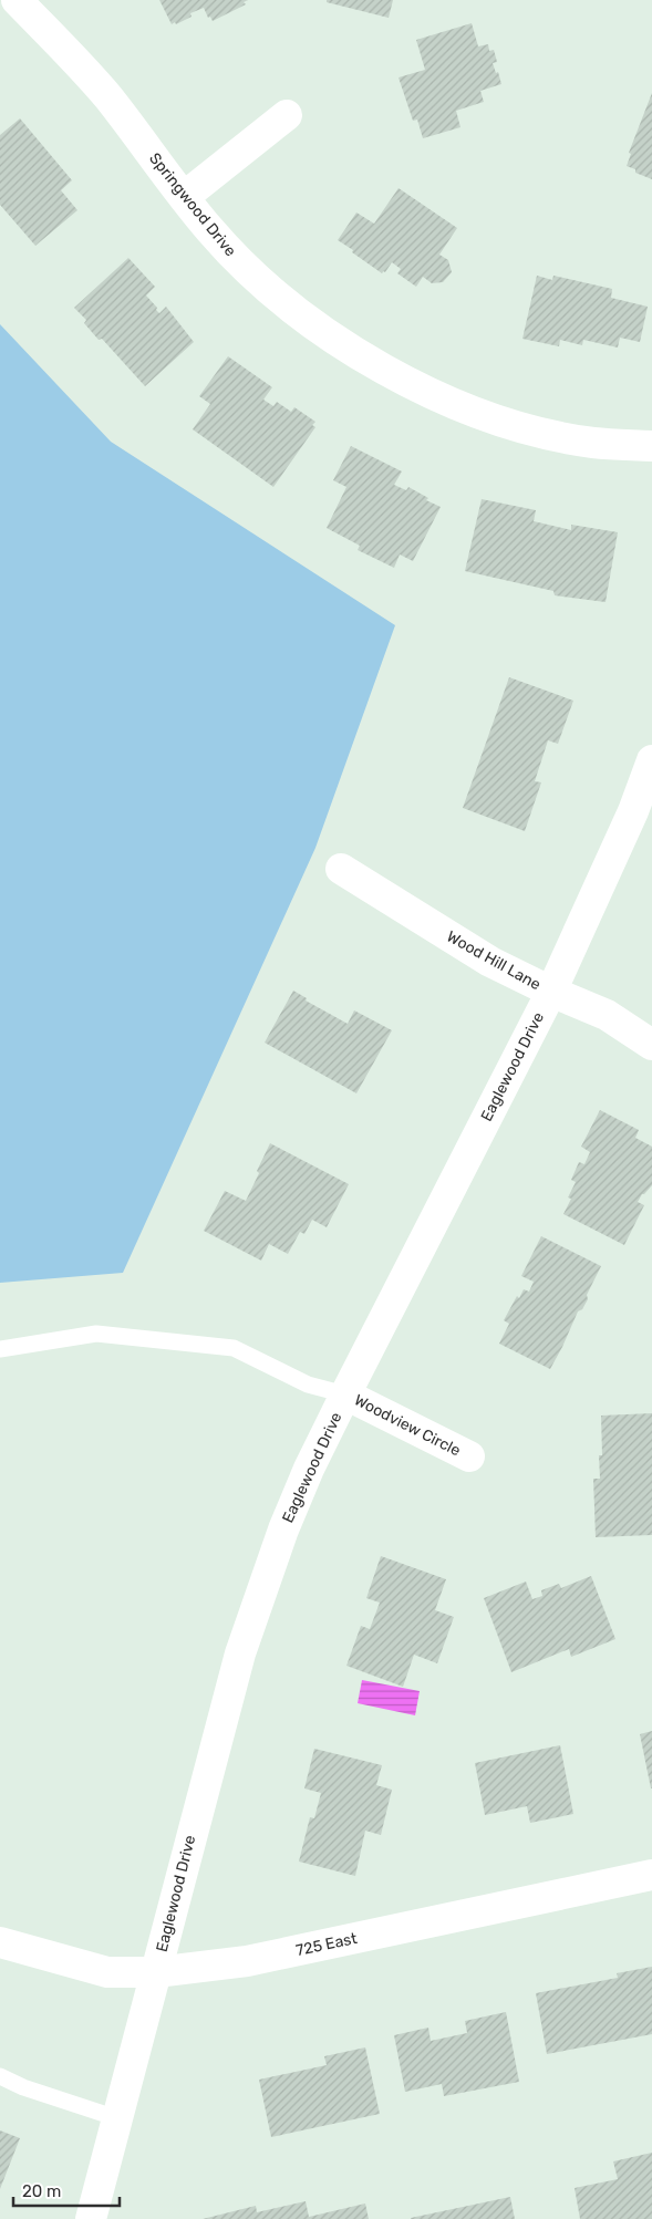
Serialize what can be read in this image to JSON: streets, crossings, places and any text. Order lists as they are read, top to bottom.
{
  "streets": {
    "street": [
      "Springwood Drive",
      "Wood Hill Lane",
      "Eaglewood Drive",
      "Woodview Circle",
      "725 East"
    ]
  },
  "crossings": [
    ["Wood Hill Lane", "Eaglewood Drive"],
    ["Eaglewood Drive", "Woodview Circle"],
    ["Eaglewood Drive", "725 East"]
  ],
  "scale_bar": "20 m"
}
